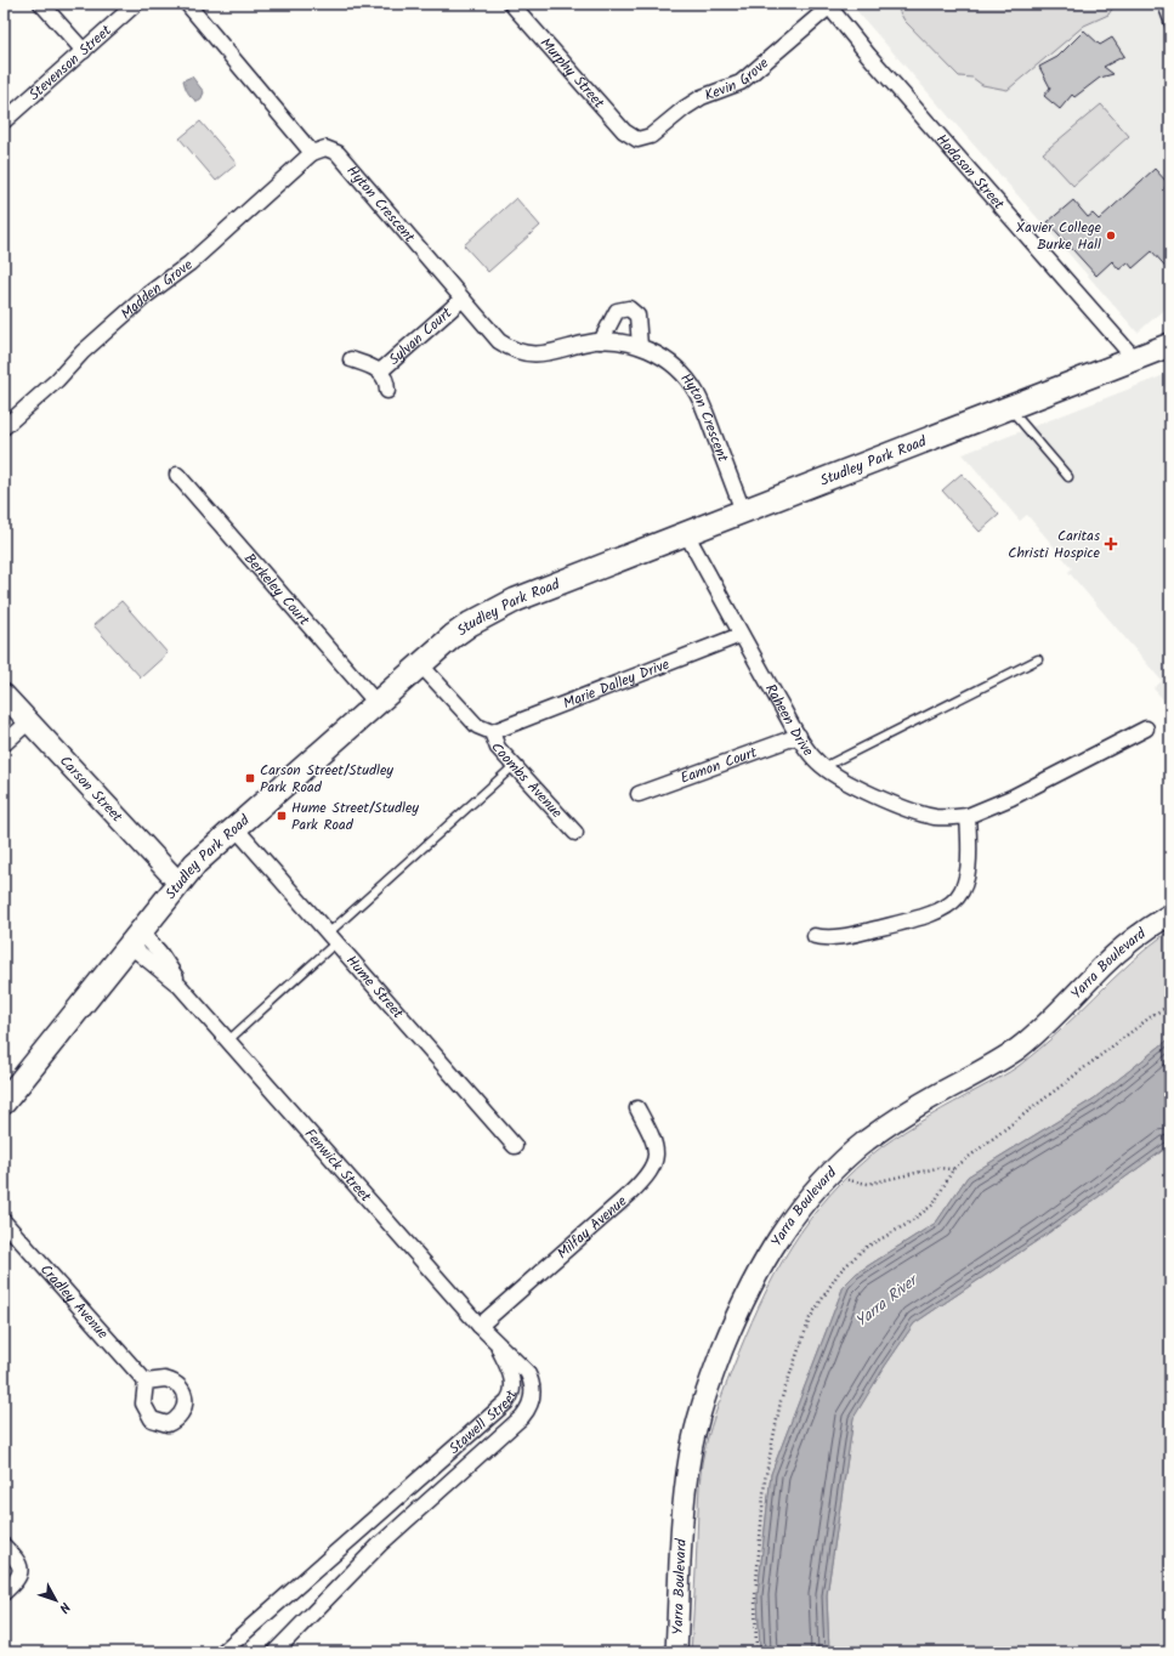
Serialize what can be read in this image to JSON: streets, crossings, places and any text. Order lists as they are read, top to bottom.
{
  "streets": {
    "main road": ["Studley Park Road", "Carson Street", "Yarra Boulevard"],
    "street": [
      "Stevenson Street",
      "Murphy Street",
      "Kevin Grove",
      "Hodgson Street",
      "Hyton Crescent",
      "Madden Grove",
      "Sylvan Court",
      "Berkeley Court",
      "Marie Dalley Drive",
      "Raheen Drive",
      "Eamon Court",
      "Coombs Avenue",
      "Hume Street",
      "Fenwick Street",
      "Milfay Avenue",
      "Cradley Avenue",
      "Stawell Street"
    ]
  },
  "crossings": [
    ["Murphy Street", "Kevin Grove"],
    ["Kevin Grove", "Hodgson Street"],
    ["Hodgson Street", "Studley Park Road"],
    ["Hyton Crescent", "Madden Grove"],
    ["Hyton Crescent", "Sylvan Court"],
    ["Hyton Crescent", "Studley Park Road"],
    ["Studley Park Road", "Berkeley Court"],
    ["Studley Park Road", "Raheen Drive"],
    ["Studley Park Road", "Coombs Avenue"],
    ["Studley Park Road", "Carson Street"],
    ["Studley Park Road", "Hume Street"],
    ["Studley Park Road", "Fenwick Street"],
    ["Marie Dalley Drive", "Raheen Drive"],
    ["Marie Dalley Drive", "Coombs Avenue"],
    ["Raheen Drive", "Eamon Court"],
    ["Fenwick Street", "Milfay Avenue"],
    ["Fenwick Street", "Stawell Street"]
  ],
  "water": ["Yarra River"],
  "places": {
    "other": ["Xavier College Burke Hall"],
    "health": ["Caritas Christi Hospice"],
    "transit": ["Carson Street/Studley Park Road", "Hume Street/Studley Park Road"]
  },
  "north": "bottom right"
}
